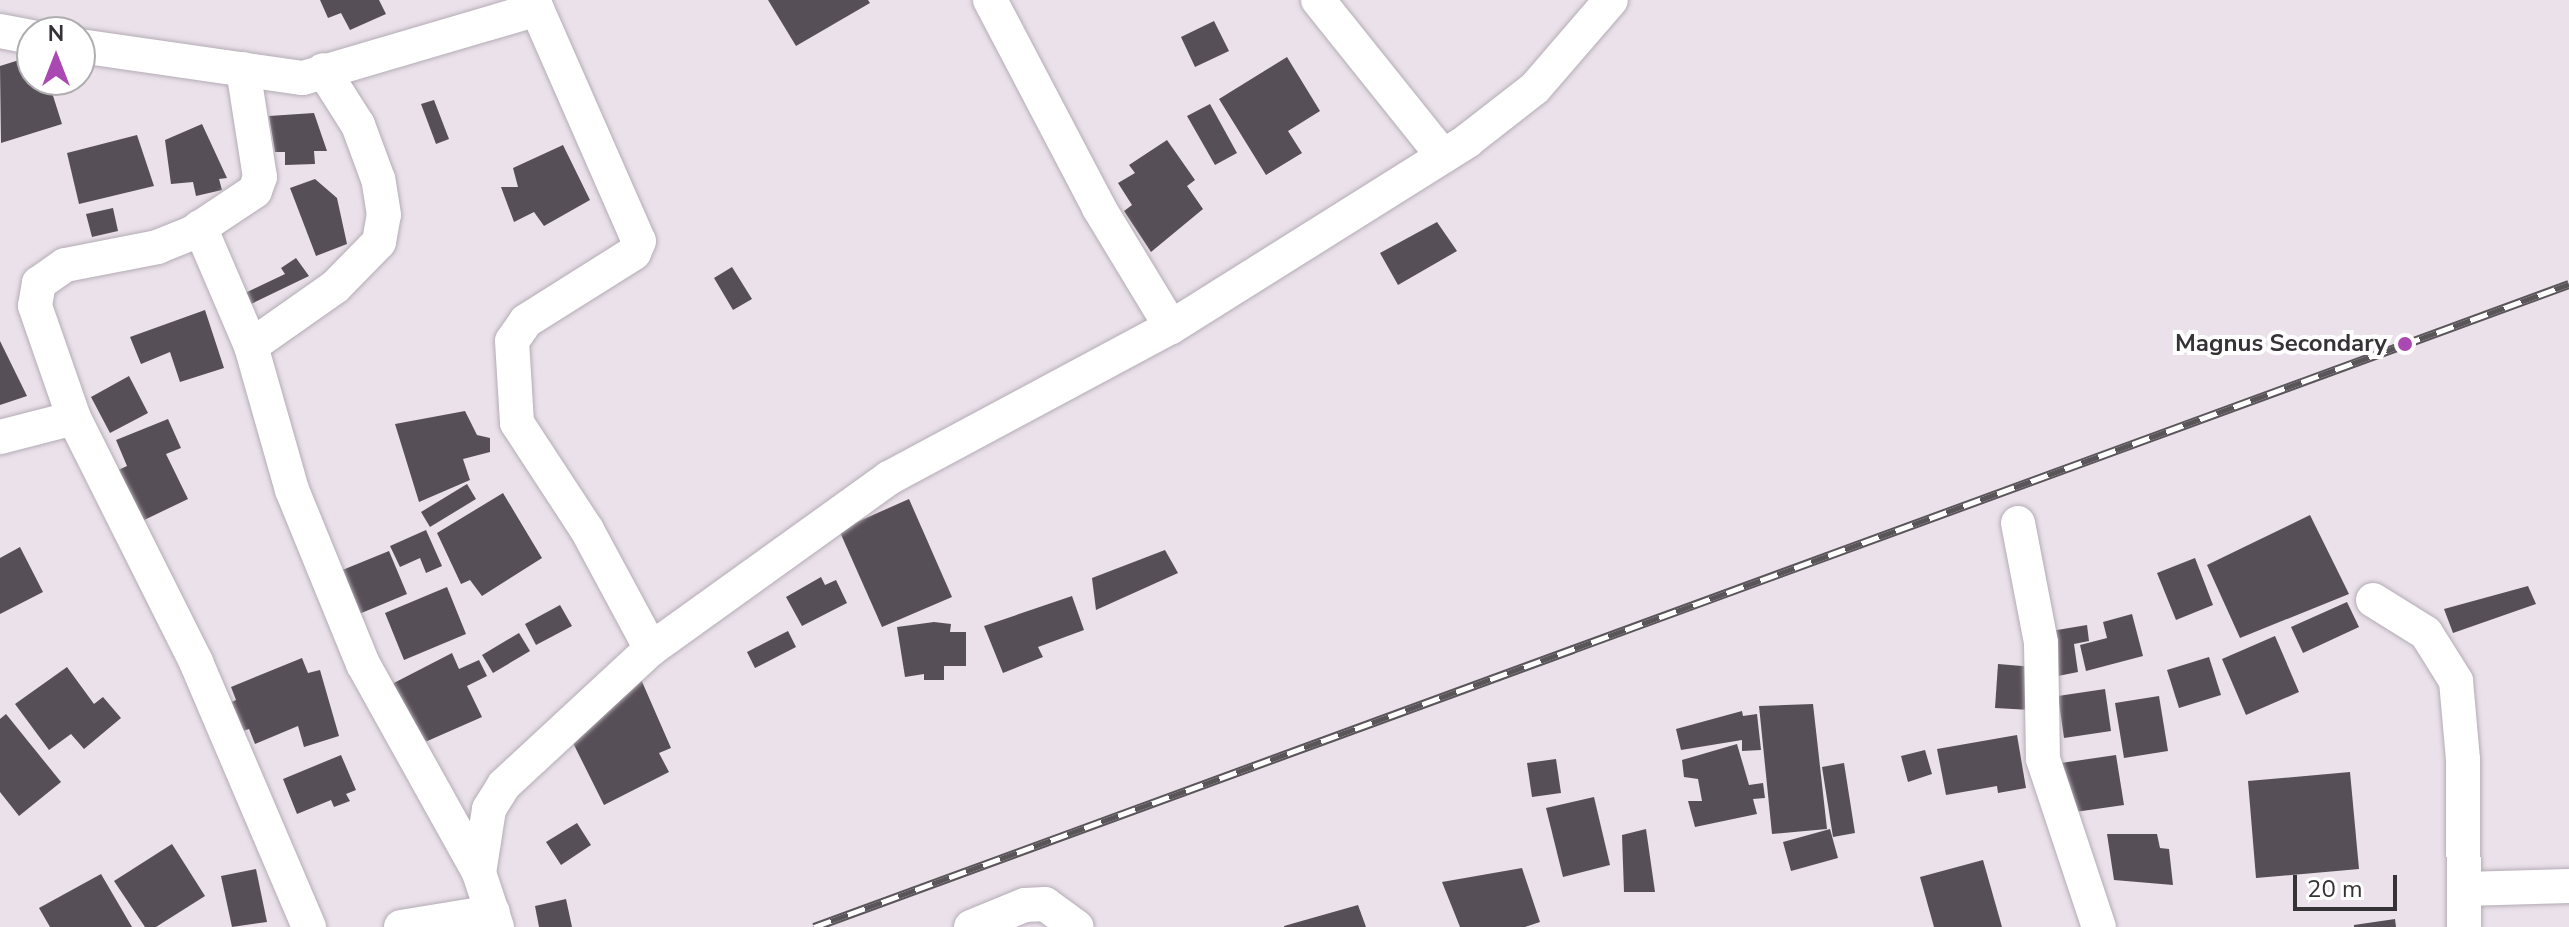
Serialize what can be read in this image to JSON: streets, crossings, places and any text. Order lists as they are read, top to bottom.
{
  "places": ["Magnus Secondary"],
  "scale_bar": "20 m",
  "north": "top"
}
